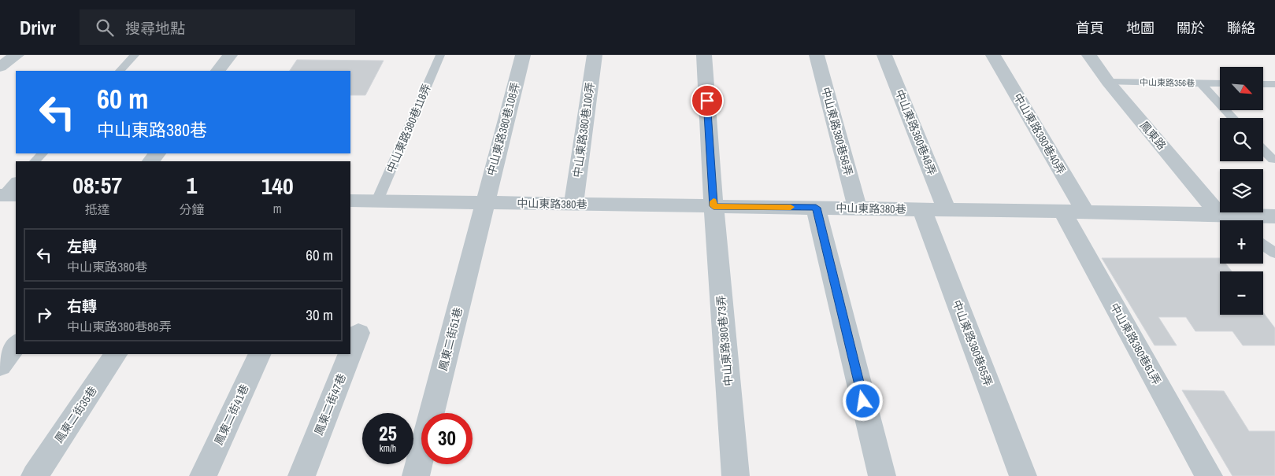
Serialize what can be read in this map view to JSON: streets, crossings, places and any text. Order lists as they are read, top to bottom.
{
  "streets": {
    "street": [
      "中山東路380巷108弄",
      "中山東路380巷100弄",
      "中山東路380巷56弄",
      "中山東路380巷48弄",
      "中山東路380巷40弄",
      "鳳東路",
      "中山東路380巷",
      "鳳東二街51巷",
      "中山東路380巷73弄",
      "中山東路380巷65弄",
      "中山東路380巷61弄",
      "鳳東二街47巷",
      "鳳東二街35巷",
      "鳳東二街41巷"
    ],
    "lane": ["中山東路356巷", "中山東路380巷118弄"]
  },
  "crossings": [
    ["中山東路356巷", "鳳東路"],
    ["中山東路380巷118弄", "中山東路380巷"],
    ["中山東路380巷108弄", "中山東路380巷"],
    ["中山東路380巷108弄", "鳳東二街51巷"],
    ["中山東路380巷100弄", "中山東路380巷"],
    ["中山東路380巷56弄", "中山東路380巷"],
    ["中山東路380巷48弄", "中山東路380巷"],
    ["中山東路380巷40弄", "中山東路380巷"],
    ["鳳東路", "中山東路380巷"],
    ["中山東路380巷", "鳳東二街51巷"],
    ["中山東路380巷", "中山東路380巷73弄"],
    ["中山東路380巷", "中山東路380巷65弄"],
    ["中山東路380巷", "中山東路380巷61弄"]
  ],
  "north": "bottom right",
  "page": {
    "header": "Drivr",
    "search": "搜尋地點",
    "nav": [
      "首頁",
      "地圖",
      "關於",
      "聯絡"
    ],
    "map_buttons": ["+", "−"],
    "turn": ["60 m", "中山東路380巷"],
    "eta": [
      "08:57",
      "抵達",
      "1",
      "分鐘",
      "140",
      "m"
    ],
    "list": [
      {
        "name": "左轉",
        "note": "中山東路380巷",
        "value": "60 m"
      },
      {
        "name": "右轉",
        "note": "中山東路380巷86弄",
        "value": "30 m"
      }
    ],
    "speed": "25 km/h",
    "limit": "30"
  }
}
